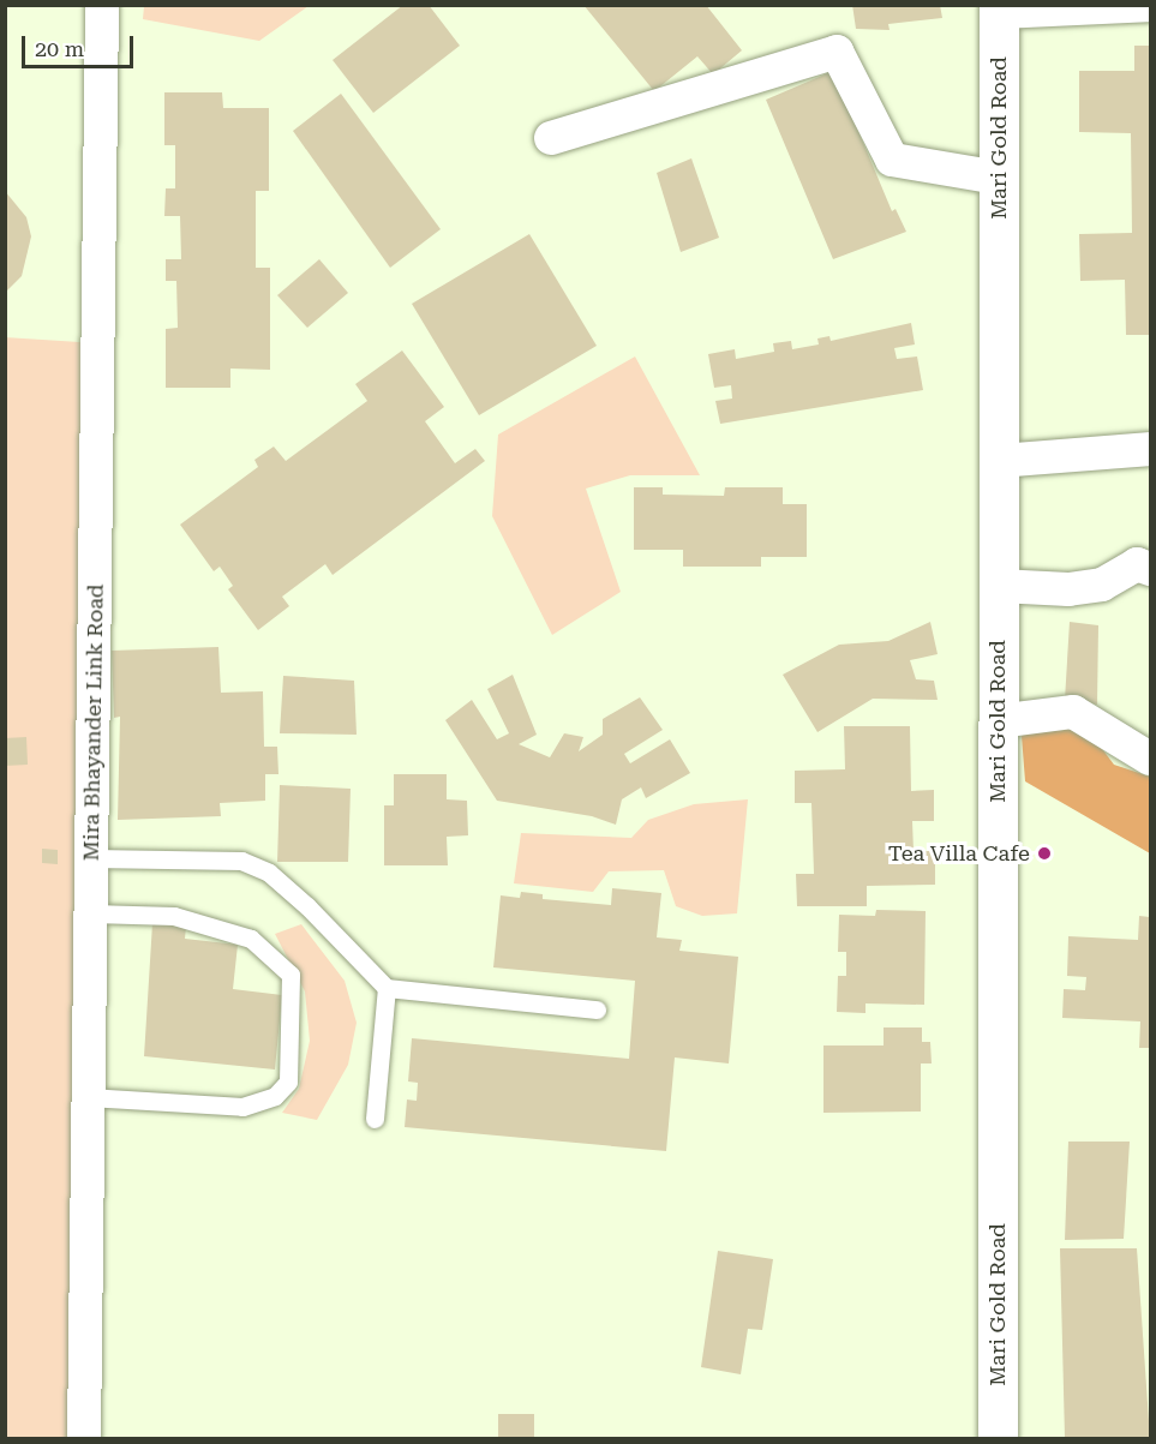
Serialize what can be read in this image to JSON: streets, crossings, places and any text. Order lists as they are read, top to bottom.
{
  "streets": {
    "street": ["Mari Gold Road", "Mira Bhayander Link Road"]
  },
  "places": ["Tea Villa Cafe"],
  "scale_bar": "20 m"
}
